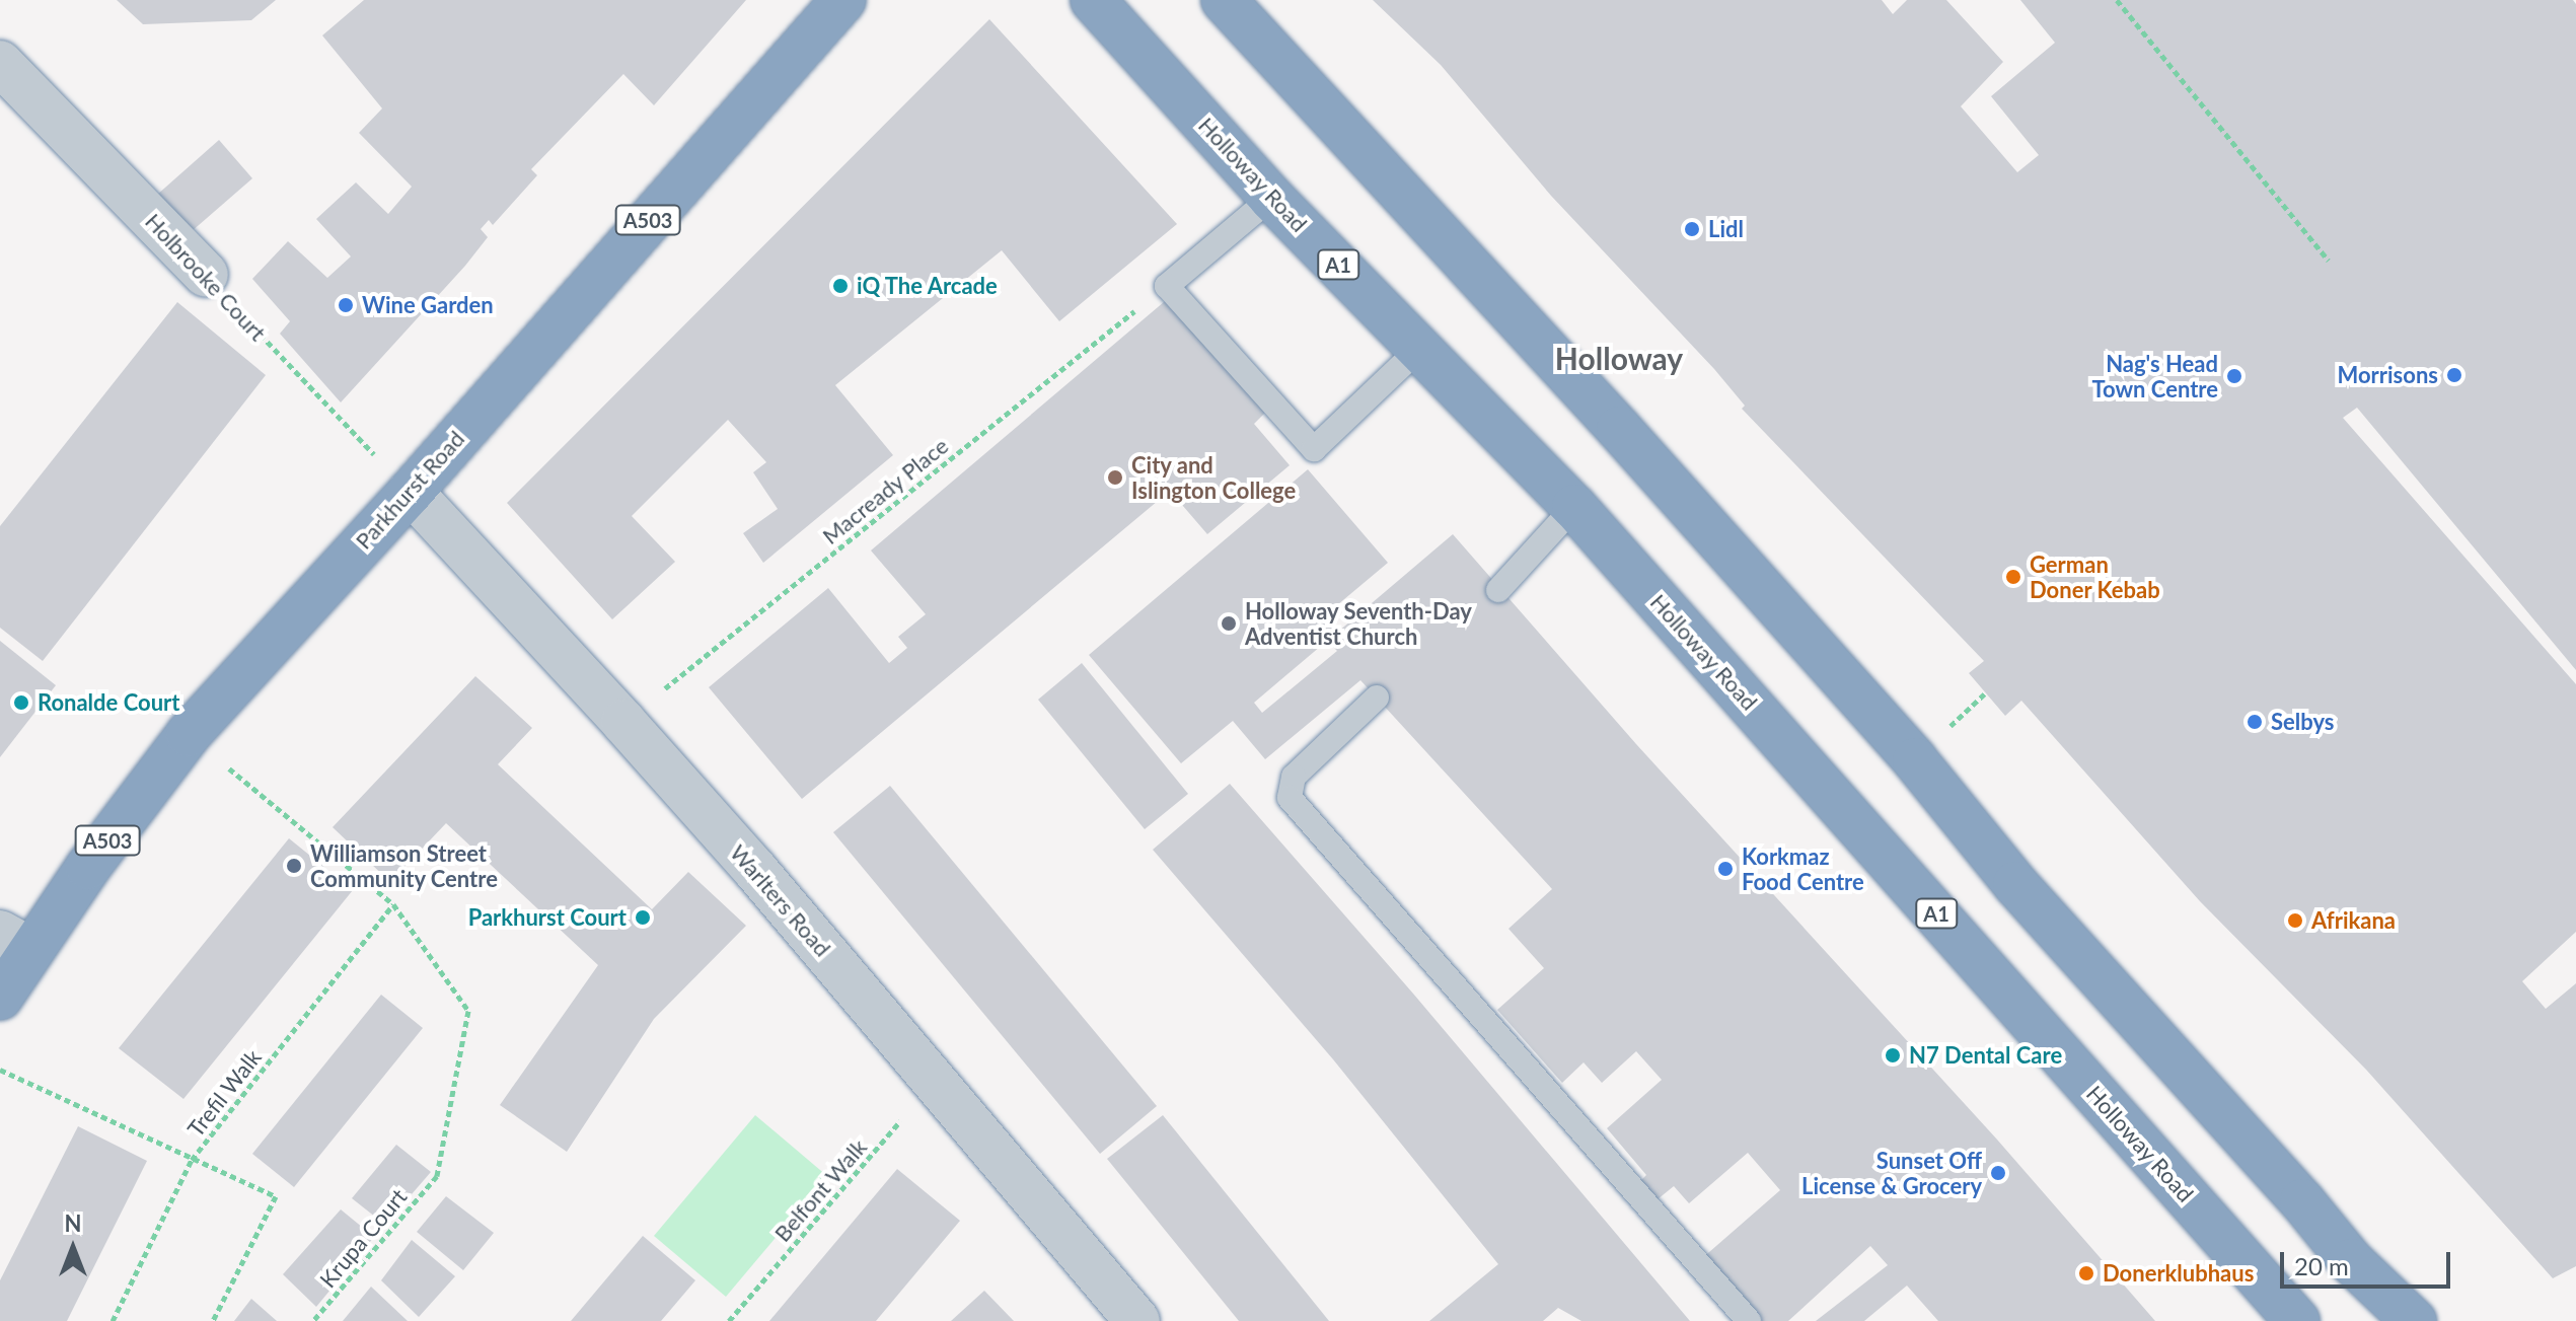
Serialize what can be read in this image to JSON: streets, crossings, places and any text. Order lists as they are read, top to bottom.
{
  "streets": {
    "highway": [
      "Holloway Road",
      "A503",
      "A1",
      "Parkhurst Road"
    ],
    "street": ["Holbrooke Court", "Warlters Road"],
    "path": [
      "Macready Place",
      "Trefil Walk",
      "Belfont Walk",
      "Krupa Court"
    ]
  },
  "crossings": [
    ["Holbrooke Court", "Parkhurst Road"],
    ["Holbrooke Court", "Warlters Road"],
    ["Parkhurst Road", "Warlters Road"],
    ["Macready Place", "Warlters Road"],
    ["Warlters Road", "Belfont Walk"],
    ["Trefil Walk", "Krupa Court"]
  ],
  "districts": ["Holloway"],
  "places": [
    "Lidl",
    "iQ The Arcade",
    "Wine Garden",
    "Morrisons",
    "Nag's Head Town Centre",
    "City and Islington College",
    "German Doner Kebab",
    "Holloway Seventh-Day Adventist Church",
    "Ronalde Court",
    "Selbys",
    "Williamson Street Community Centre",
    "Korkmaz Food Centre",
    "Parkhurst Court",
    "Afrikana",
    "N7 Dental Care",
    "Sunset Off License & Grocery",
    "Donerklubhaus"
  ],
  "scale_bar": "20 m",
  "north": "top"
}
